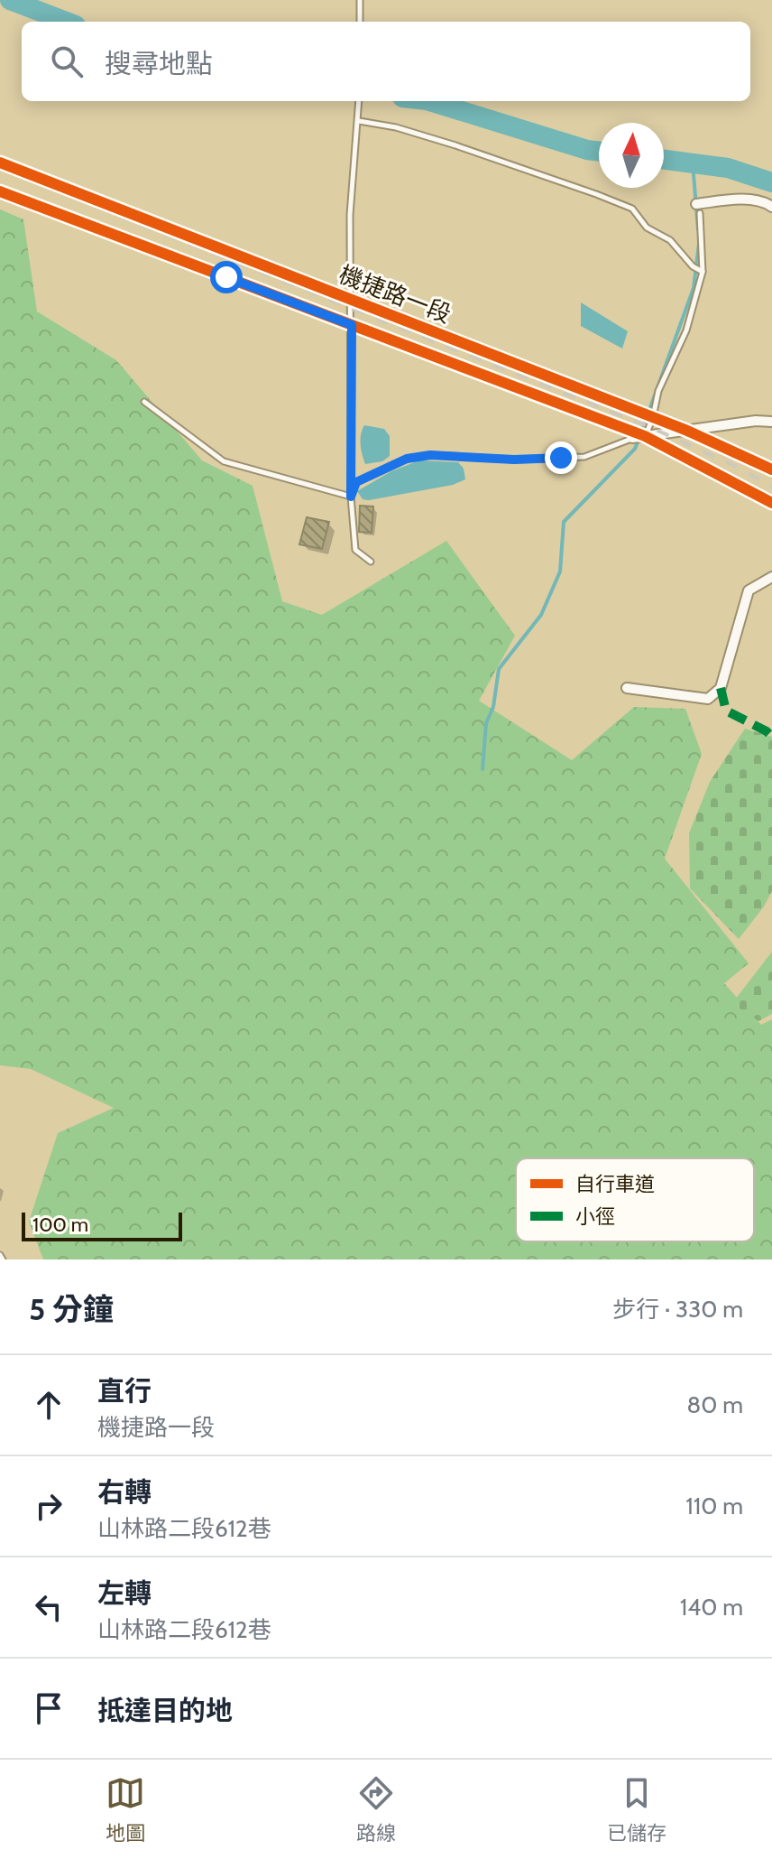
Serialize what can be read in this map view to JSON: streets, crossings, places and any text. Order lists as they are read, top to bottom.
{
  "streets": {
    "street": ["機捷路一段"]
  },
  "legend": ["自行車道", "小徑"],
  "scale_bar": "100 m",
  "north": "top",
  "page": {
    "search": "搜尋地點",
    "scale": "100 m",
    "heading": ["5 分鐘", "步行 · 330 m"],
    "list": [
      ["直行", "機捷路一段", "80 m"],
      ["右轉", "山林路二段612巷", "110 m"],
      ["左轉", "山林路二段612巷", "140 m"],
      "抵達目的地"
    ],
    "nav": ["地圖", "路線", "已儲存"]
  }
}
